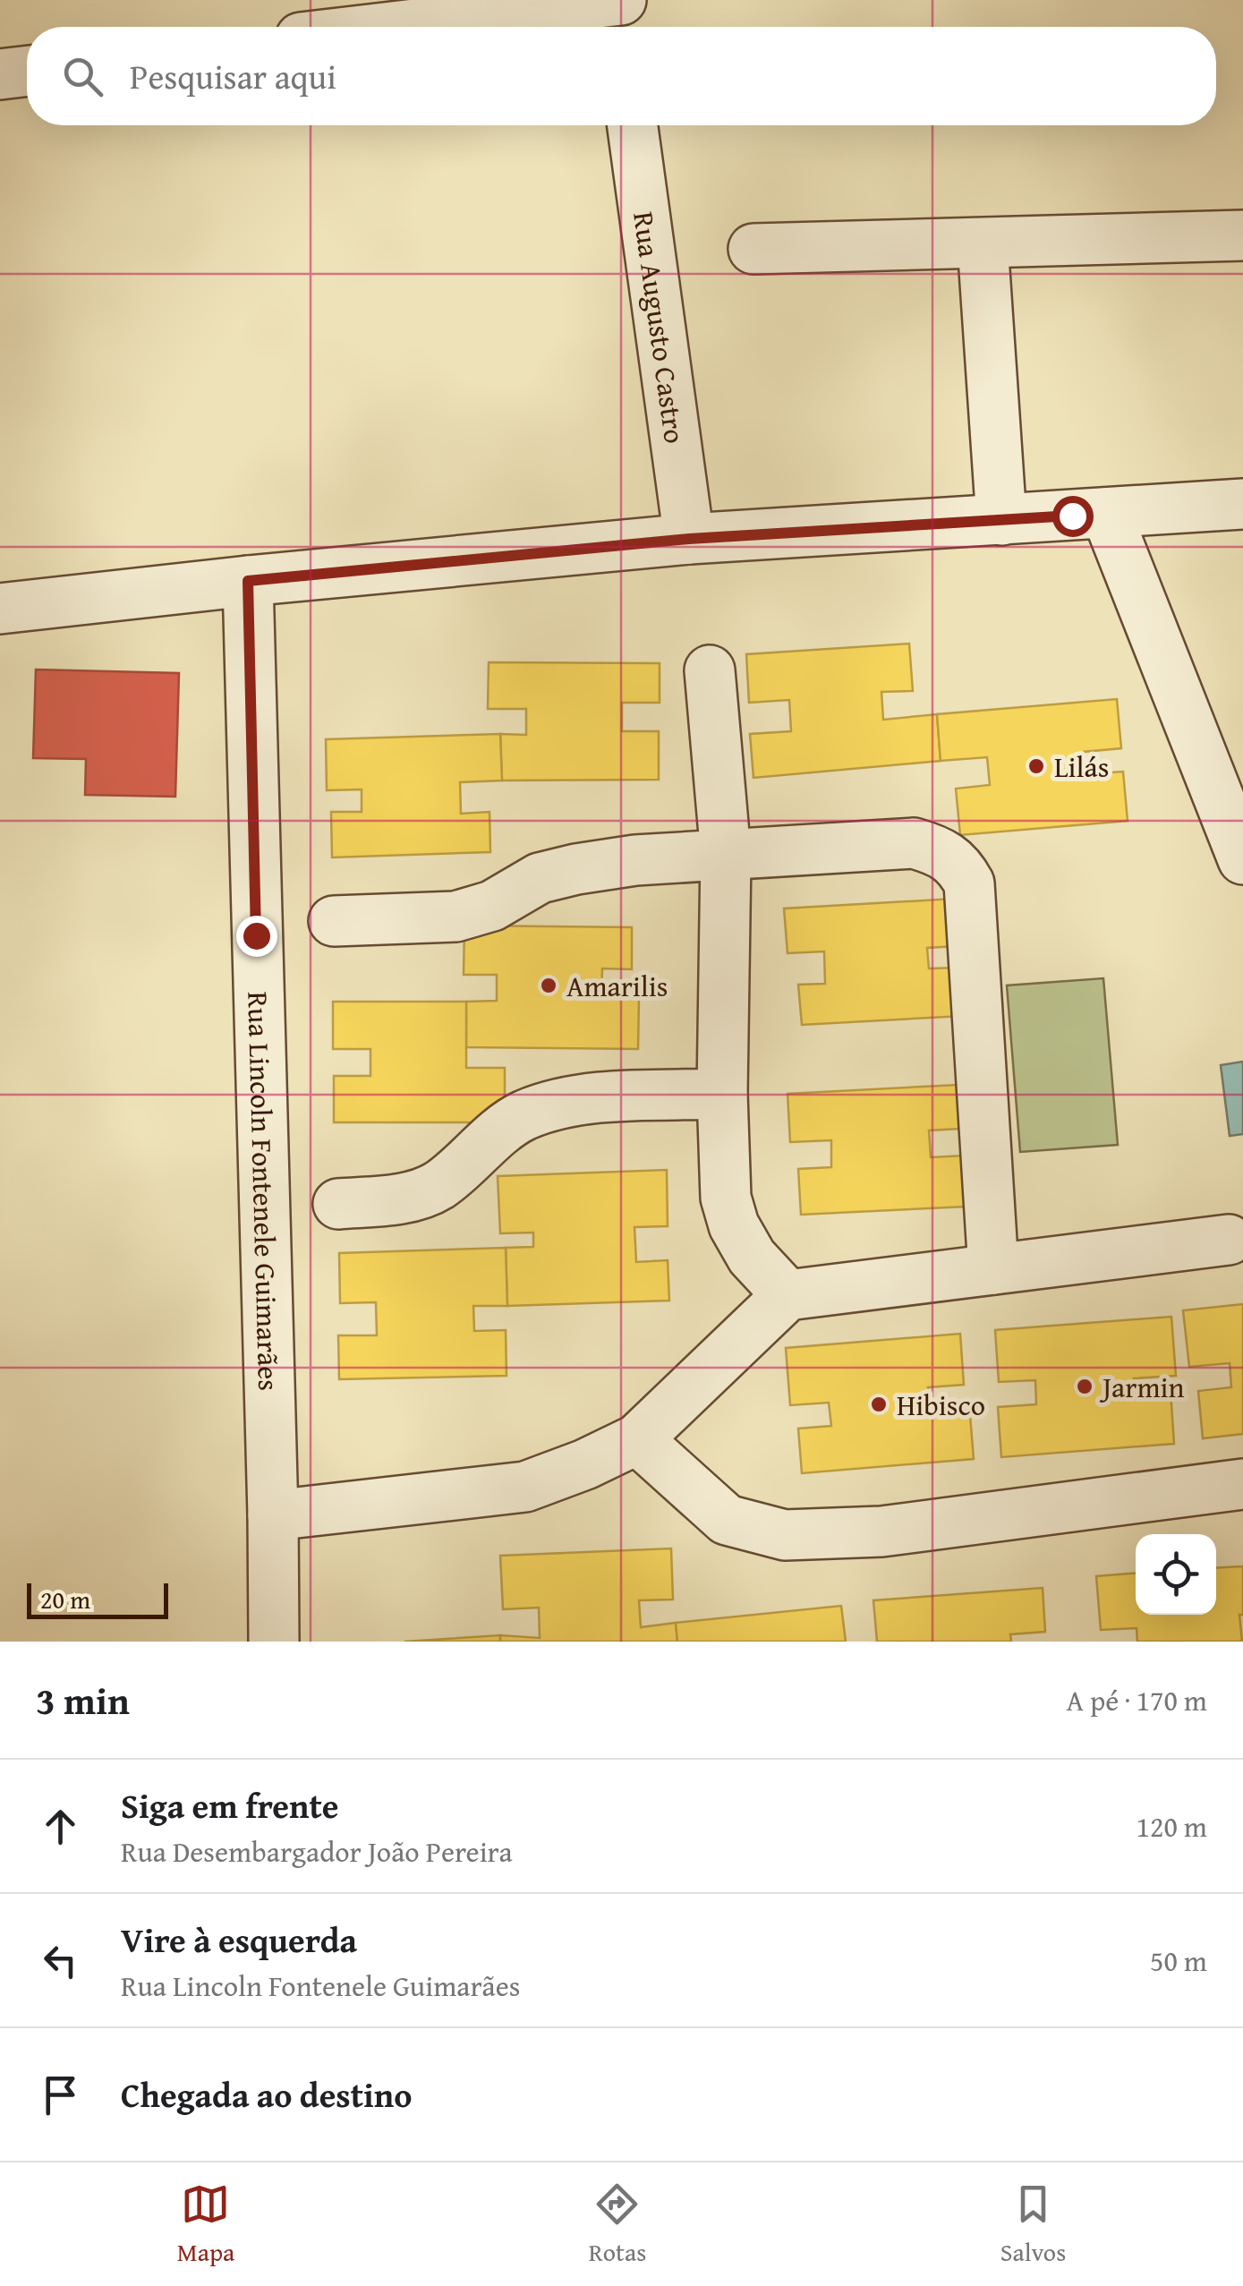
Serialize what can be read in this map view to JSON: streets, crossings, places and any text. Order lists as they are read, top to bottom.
{
  "streets": {
    "street": ["Rua Augusto Castro", "Rua Lincoln Fontenele Guimarães"]
  },
  "places": [
    "Lilás",
    "Amarilis",
    "Jarmin",
    "Hibisco"
  ],
  "scale_bar": "20 m",
  "page": {
    "search": "Pesquisar aqui",
    "scale": "20 m",
    "heading": ["3 min", "A pé · 170 m"],
    "list": [
      ["Siga em frente", "Rua Desembargador João Pereira", "120 m"],
      ["Vire à esquerda", "Rua Lincoln Fontenele Guimarães", "50 m"],
      "Chegada ao destino"
    ],
    "nav": ["Mapa", "Rotas", "Salvos"]
  }
}
